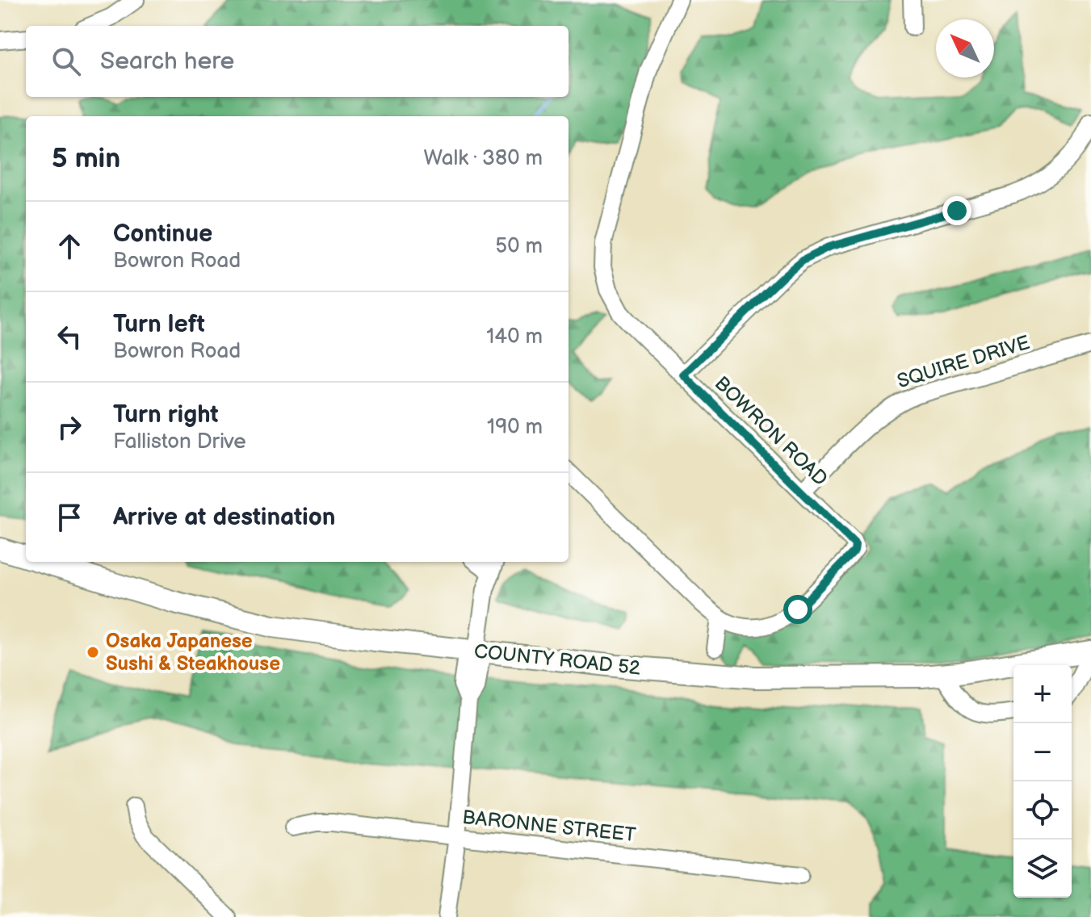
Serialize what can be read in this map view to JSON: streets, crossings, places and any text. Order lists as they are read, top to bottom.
{
  "streets": {
    "main road": ["COUNTY ROAD 52"],
    "street": ["SQUIRE DRIVE", "BOWRON ROAD", "BARONNE STREET"]
  },
  "crossings": [
    ["SQUIRE DRIVE", "BOWRON ROAD"]
  ],
  "places": ["Osaka Japanese Sushi & Steakhouse"],
  "north": "top left",
  "page": {
    "search": "Search here",
    "heading": ["5 min", "Walk · 380 m"],
    "list": [
      ["Continue", "Bowron Road", "50 m"],
      ["Turn left", "Bowron Road", "140 m"],
      ["Turn right", "Falliston Drive", "190 m"],
      "Arrive at destination"
    ],
    "map_buttons": ["+", "−"]
  }
}
